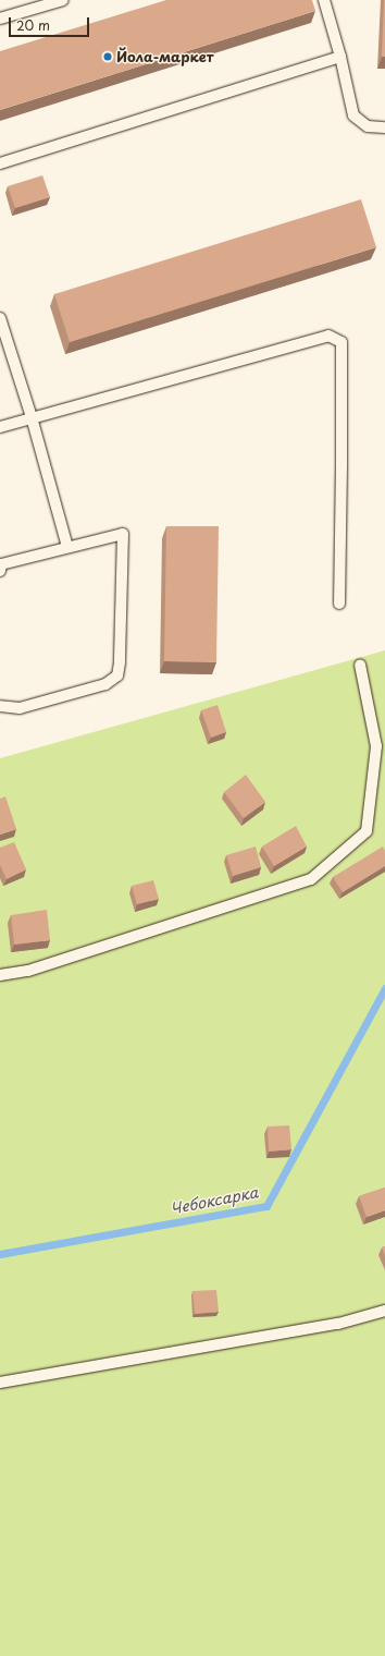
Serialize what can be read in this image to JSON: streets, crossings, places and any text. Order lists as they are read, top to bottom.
{
  "water": ["Чебоксарка"],
  "places": ["Йола-маркет"],
  "scale_bar": "20 m"
}
